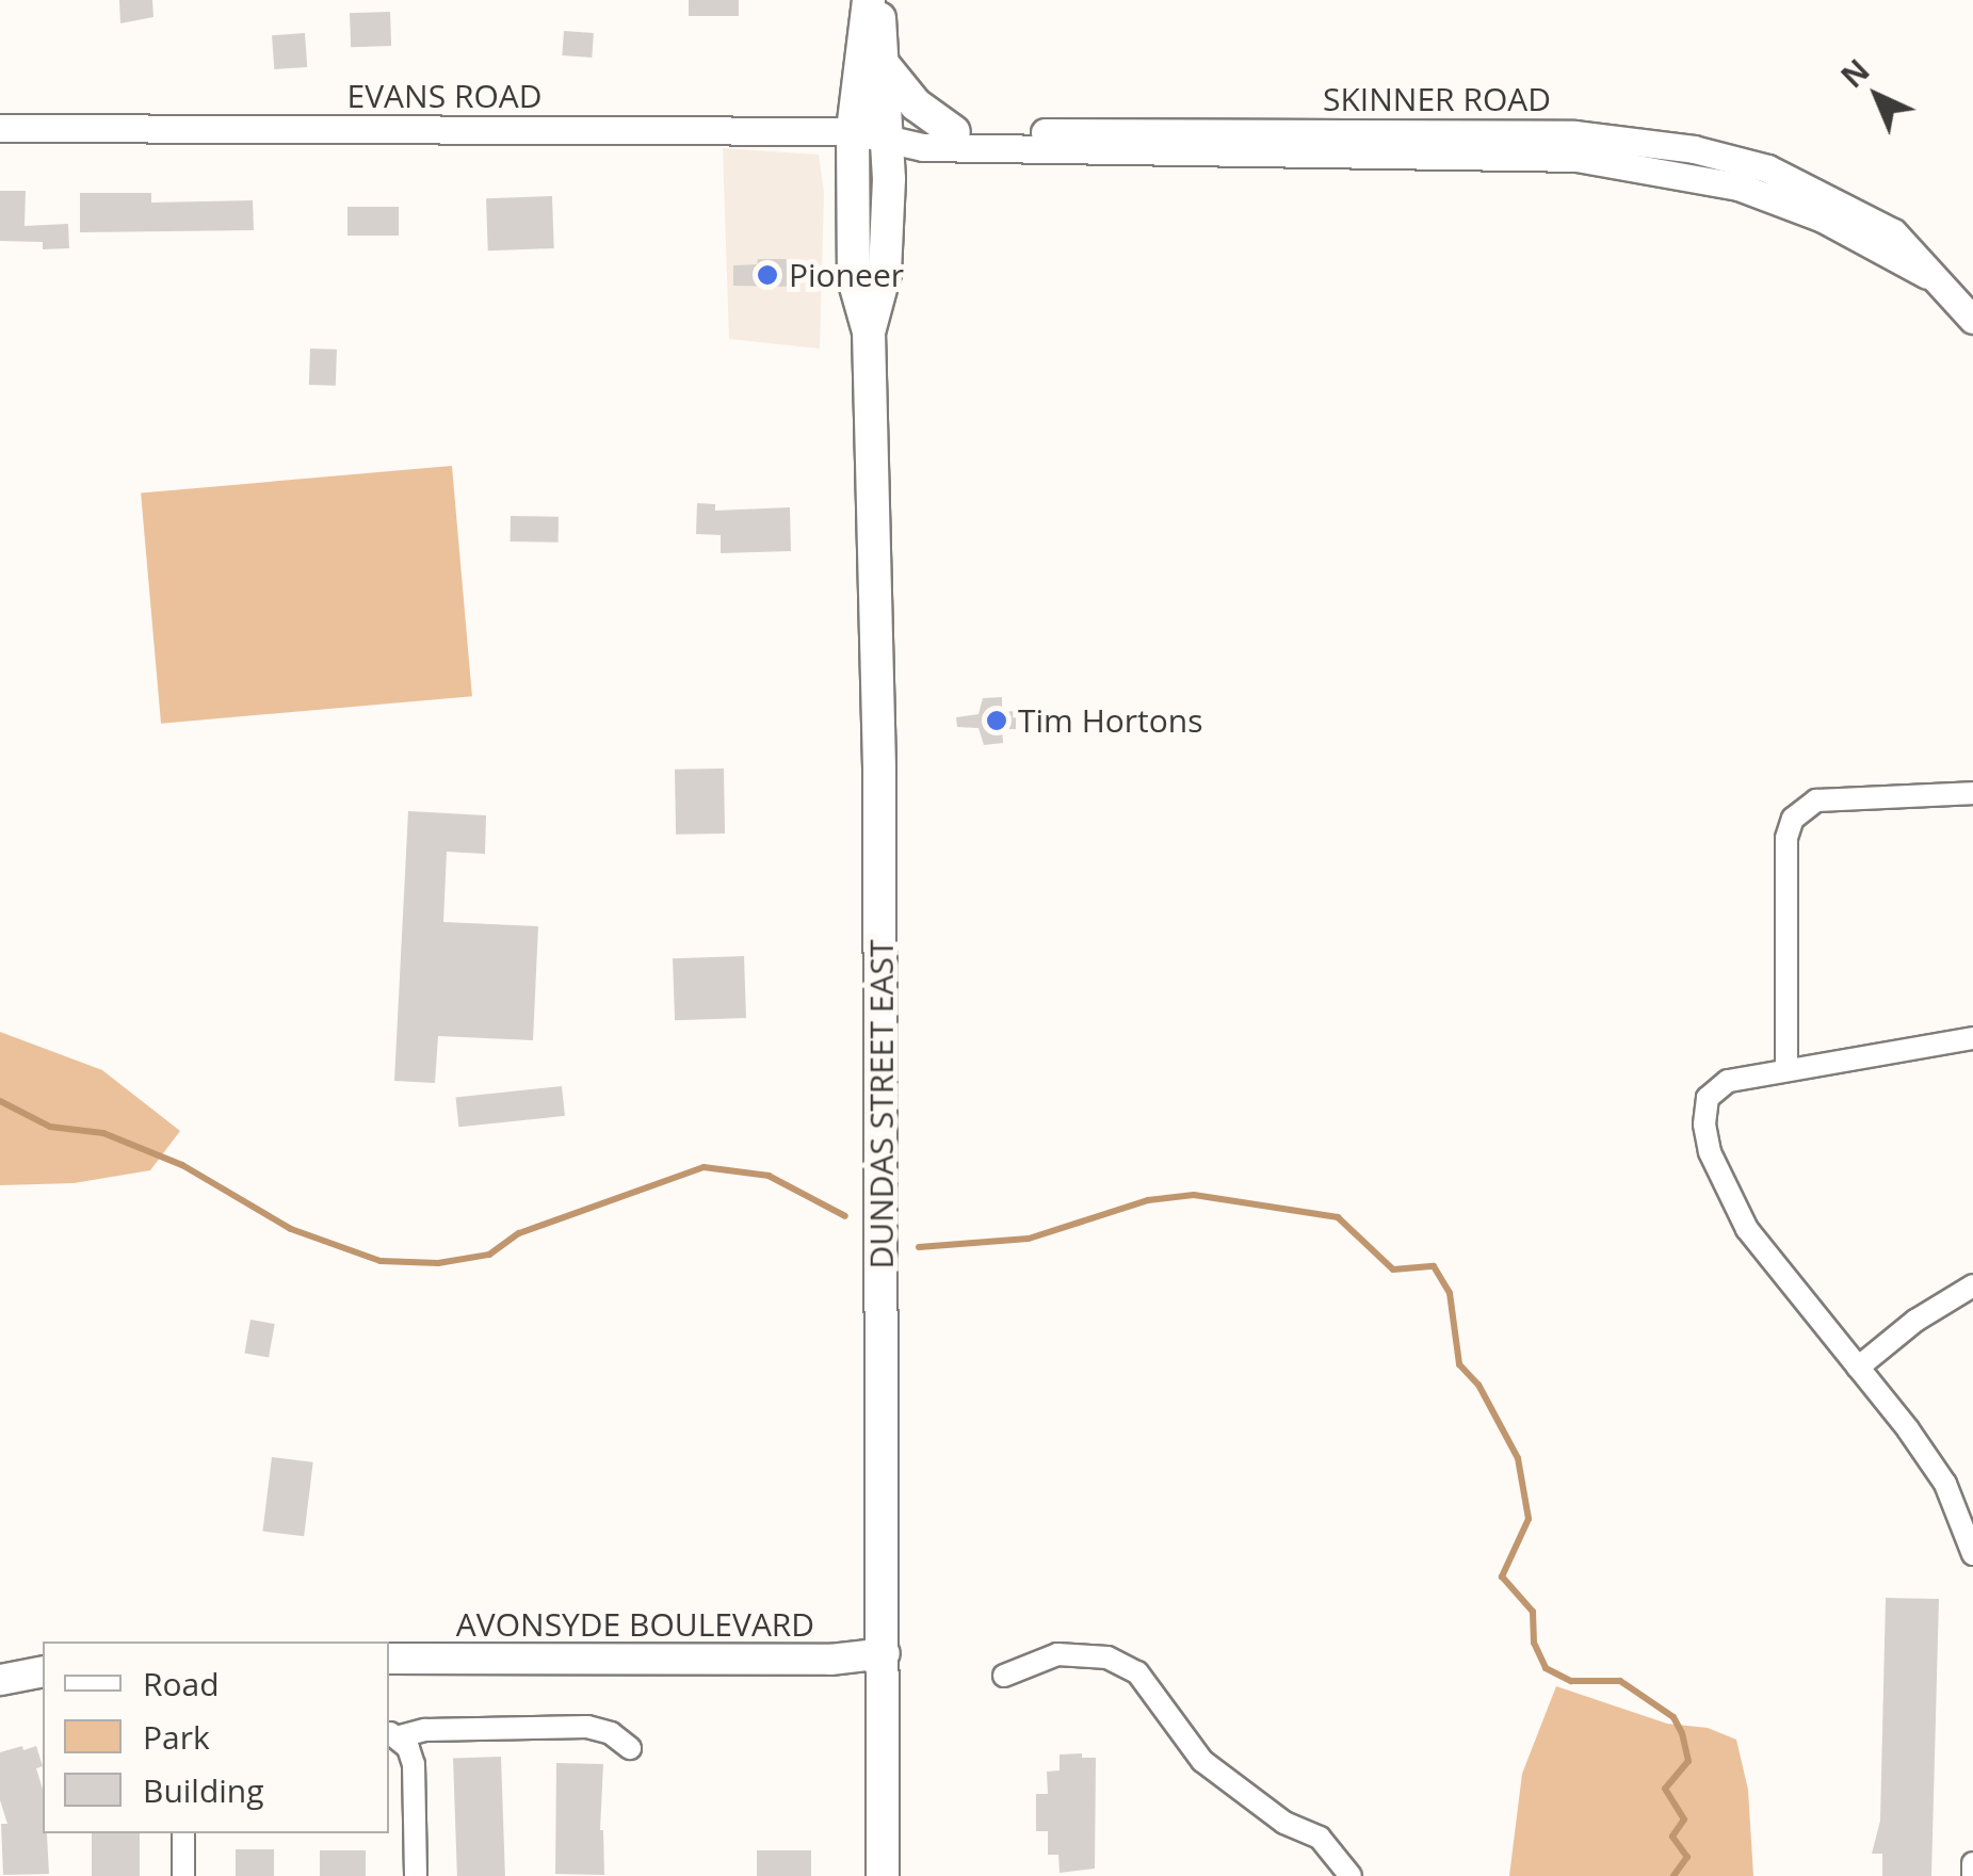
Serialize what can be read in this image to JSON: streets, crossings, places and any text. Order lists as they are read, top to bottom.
{
  "streets": {
    "main road": ["DUNDAS STREET EAST", "AVONSYDE BOULEVARD"],
    "street": ["EVANS ROAD", "SKINNER ROAD"]
  },
  "crossings": [
    ["EVANS ROAD", "SKINNER ROAD"],
    ["EVANS ROAD", "DUNDAS STREET EAST"],
    ["SKINNER ROAD", "DUNDAS STREET EAST"],
    ["DUNDAS STREET EAST", "AVONSYDE BOULEVARD"]
  ],
  "places": ["Pioneer", "Tim Hortons"],
  "legend": ["Road", "Park", "Building"],
  "north": "top left"
}
